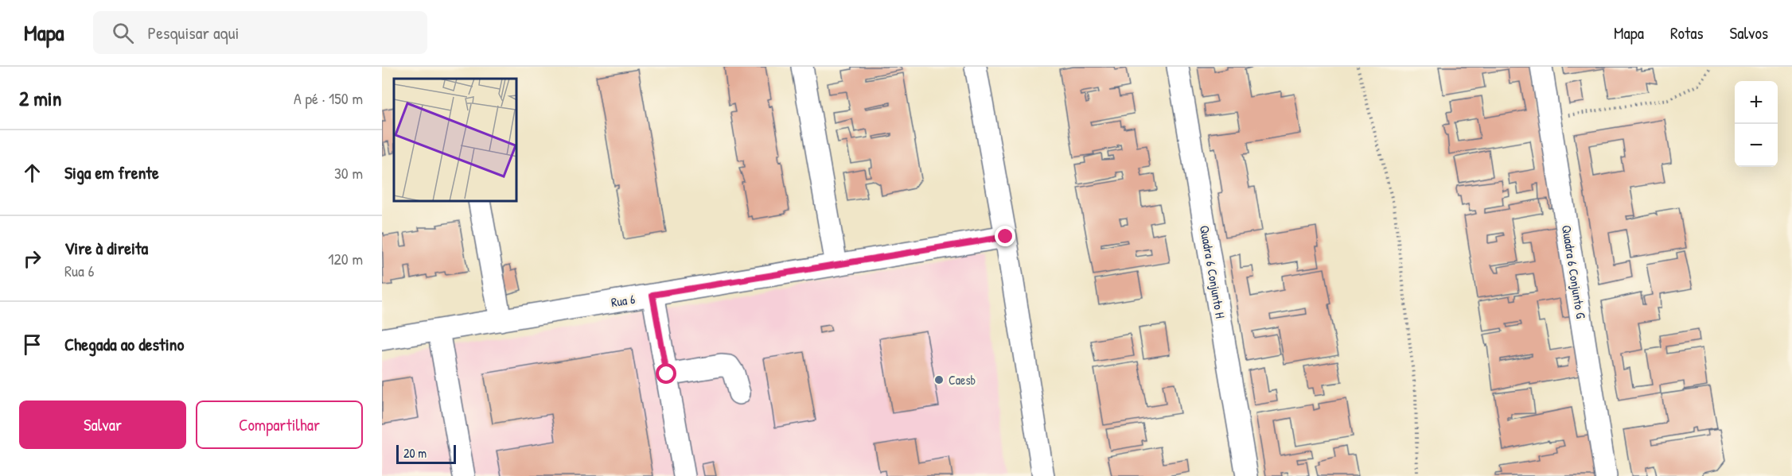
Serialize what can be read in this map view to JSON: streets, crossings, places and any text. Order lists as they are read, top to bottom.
{
  "streets": {
    "street": ["Quadra 6 Conjunto H", "Quadra 6 Conjunto G", "Rua 6"]
  },
  "places": ["Caesb"],
  "scale_bar": "20 m",
  "page": {
    "header": "Mapa",
    "search": "Pesquisar aqui",
    "nav": ["Mapa", "Rotas", "Salvos"],
    "heading": ["2 min", "A pé · 150 m"],
    "map_buttons": ["+", "−"],
    "list": [
      ["Siga em frente", "30 m"],
      ["Vire à direita", "Rua 6", "120 m"],
      "Chegada ao destino"
    ],
    "buttons": ["Salvar", "Compartilhar"],
    "scale": "20 m"
  }
}
